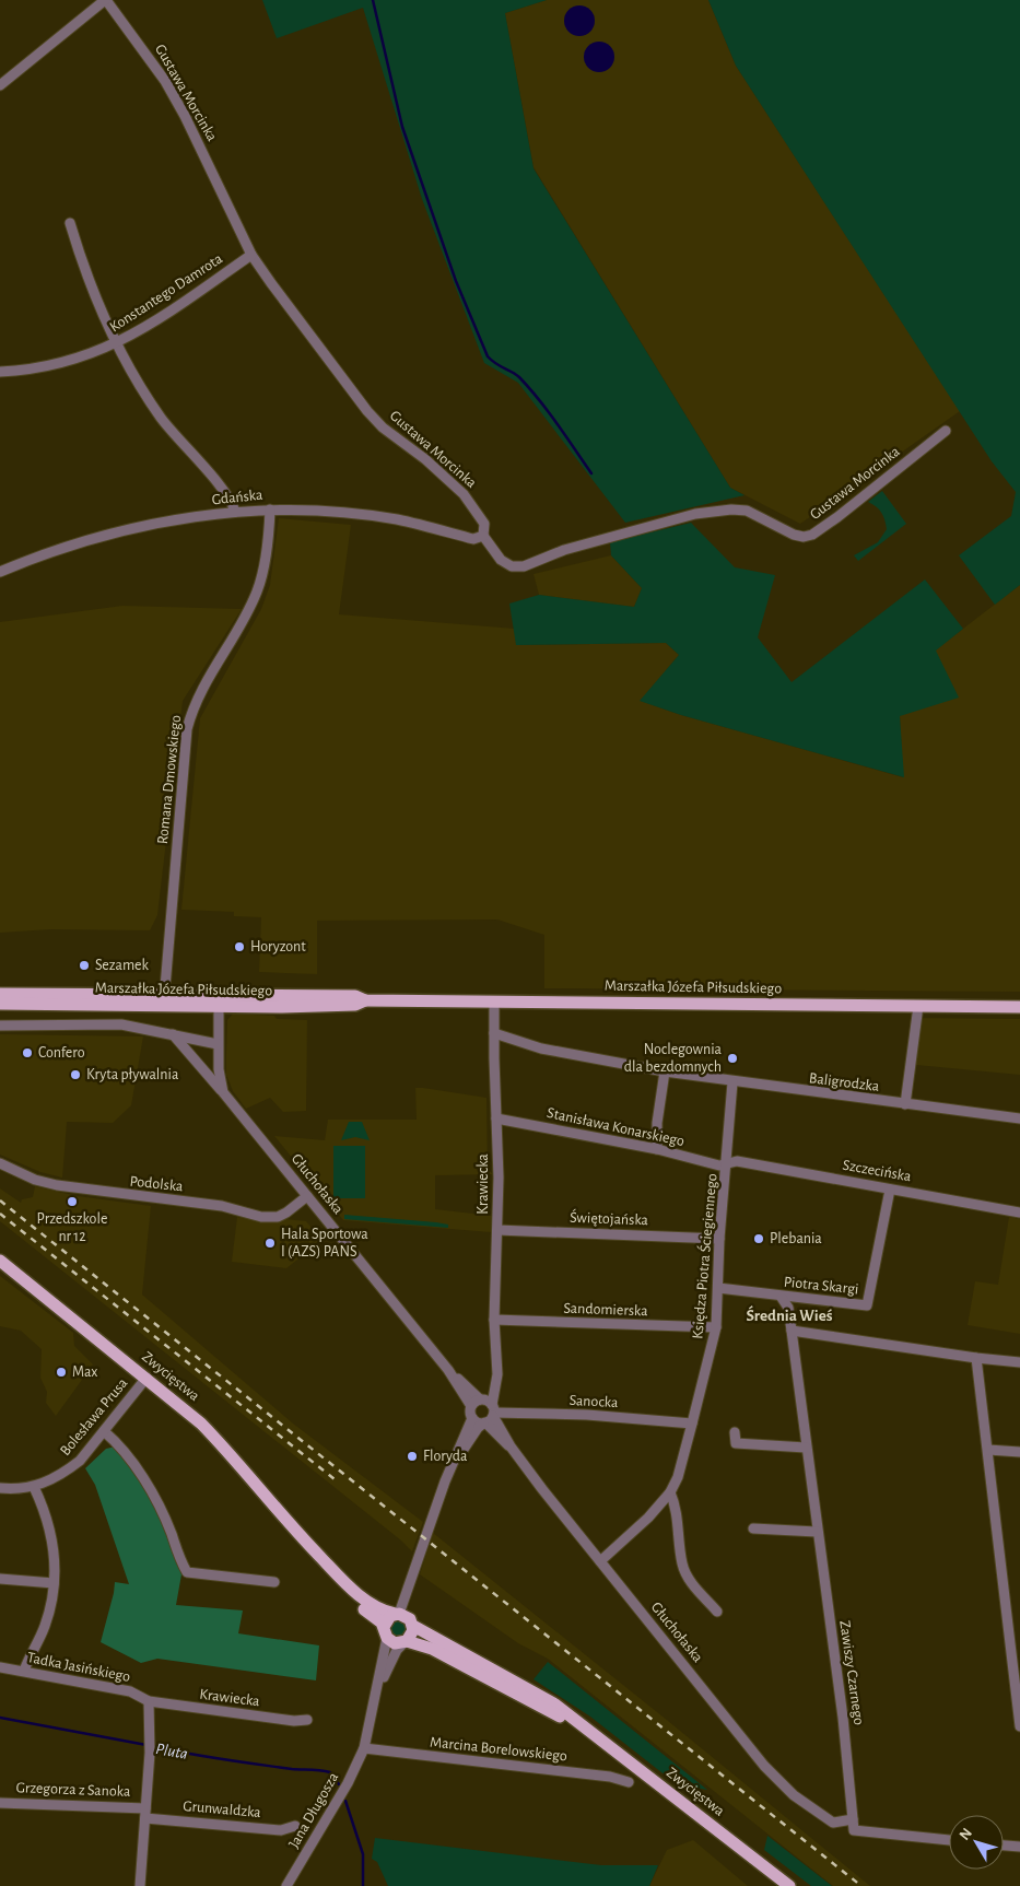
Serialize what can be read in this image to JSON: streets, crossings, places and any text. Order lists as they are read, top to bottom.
{
  "streets": {
    "main road": ["Marszałka Józefa Piłsudskiego", "Zwycięstwa"],
    "street": [
      "Gustawa Morcinka",
      "Konstantego Damrota",
      "Gdańska",
      "Romana Dmowskiego",
      "Baligrodzka",
      "Stanisława Konarskiego",
      "Szczecińska",
      "Podolska",
      "Głuchołaska",
      "Krawiecka",
      "Świętojańska",
      "Księdza Piotra Ściegiennego",
      "Piotra Skargi",
      "Sandomierska",
      "Sanocka",
      "Bolesława Prusa",
      "Tadka Jasińskiego",
      "Zawiszy Czarnego",
      "Marcina Borelowskiego",
      "Grzegorza z Sanoka",
      "Grunwaldzka",
      "Jana Długosza"
    ]
  },
  "crossings": [
    ["Gustawa Morcinka", "Konstantego Damrota"],
    ["Gustawa Morcinka", "Gdańska"],
    ["Gdańska", "Romana Dmowskiego"],
    ["Romana Dmowskiego", "Marszałka Józefa Piłsudskiego"],
    ["Marszałka Józefa Piłsudskiego", "Krawiecka"],
    ["Baligrodzka", "Krawiecka"],
    ["Baligrodzka", "Księdza Piotra Ściegiennego"],
    ["Stanisława Konarskiego", "Szczecińska"],
    ["Stanisława Konarskiego", "Krawiecka"],
    ["Stanisława Konarskiego", "Księdza Piotra Ściegiennego"],
    ["Szczecińska", "Księdza Piotra Ściegiennego"],
    ["Szczecińska", "Piotra Skargi"],
    ["Podolska", "Głuchołaska"],
    ["Głuchołaska", "Krawiecka"],
    ["Głuchołaska", "Księdza Piotra Ściegiennego"],
    ["Głuchołaska", "Sanocka"],
    ["Głuchołaska", "Zawiszy Czarnego"],
    ["Krawiecka", "Świętojańska"],
    ["Krawiecka", "Sandomierska"],
    ["Krawiecka", "Zwycięstwa"],
    ["Krawiecka", "Sanocka"],
    ["Krawiecka", "Tadka Jasińskiego"],
    ["Świętojańska", "Księdza Piotra Ściegiennego"],
    ["Księdza Piotra Ściegiennego", "Piotra Skargi"],
    ["Księdza Piotra Ściegiennego", "Sandomierska"],
    ["Księdza Piotra Ściegiennego", "Sanocka"],
    ["Piotra Skargi", "Zawiszy Czarnego"],
    ["Zwycięstwa", "Bolesława Prusa"],
    ["Marcina Borelowskiego", "Jana Długosza"],
    ["Grzegorza z Sanoka", "Grunwaldzka"]
  ],
  "districts": ["Średnia Wieś"],
  "water": ["Pluta"],
  "places": [
    "Horyzont",
    "Sezamek",
    "Confero",
    "Noclegownia dla bezdomnych",
    "Kryta pływalnia",
    "Przedszkole nr 12",
    "Plebania",
    "Hala Sportowa I (AZS) PANS",
    "Max",
    "Floryda"
  ],
  "north": "top left"
}
